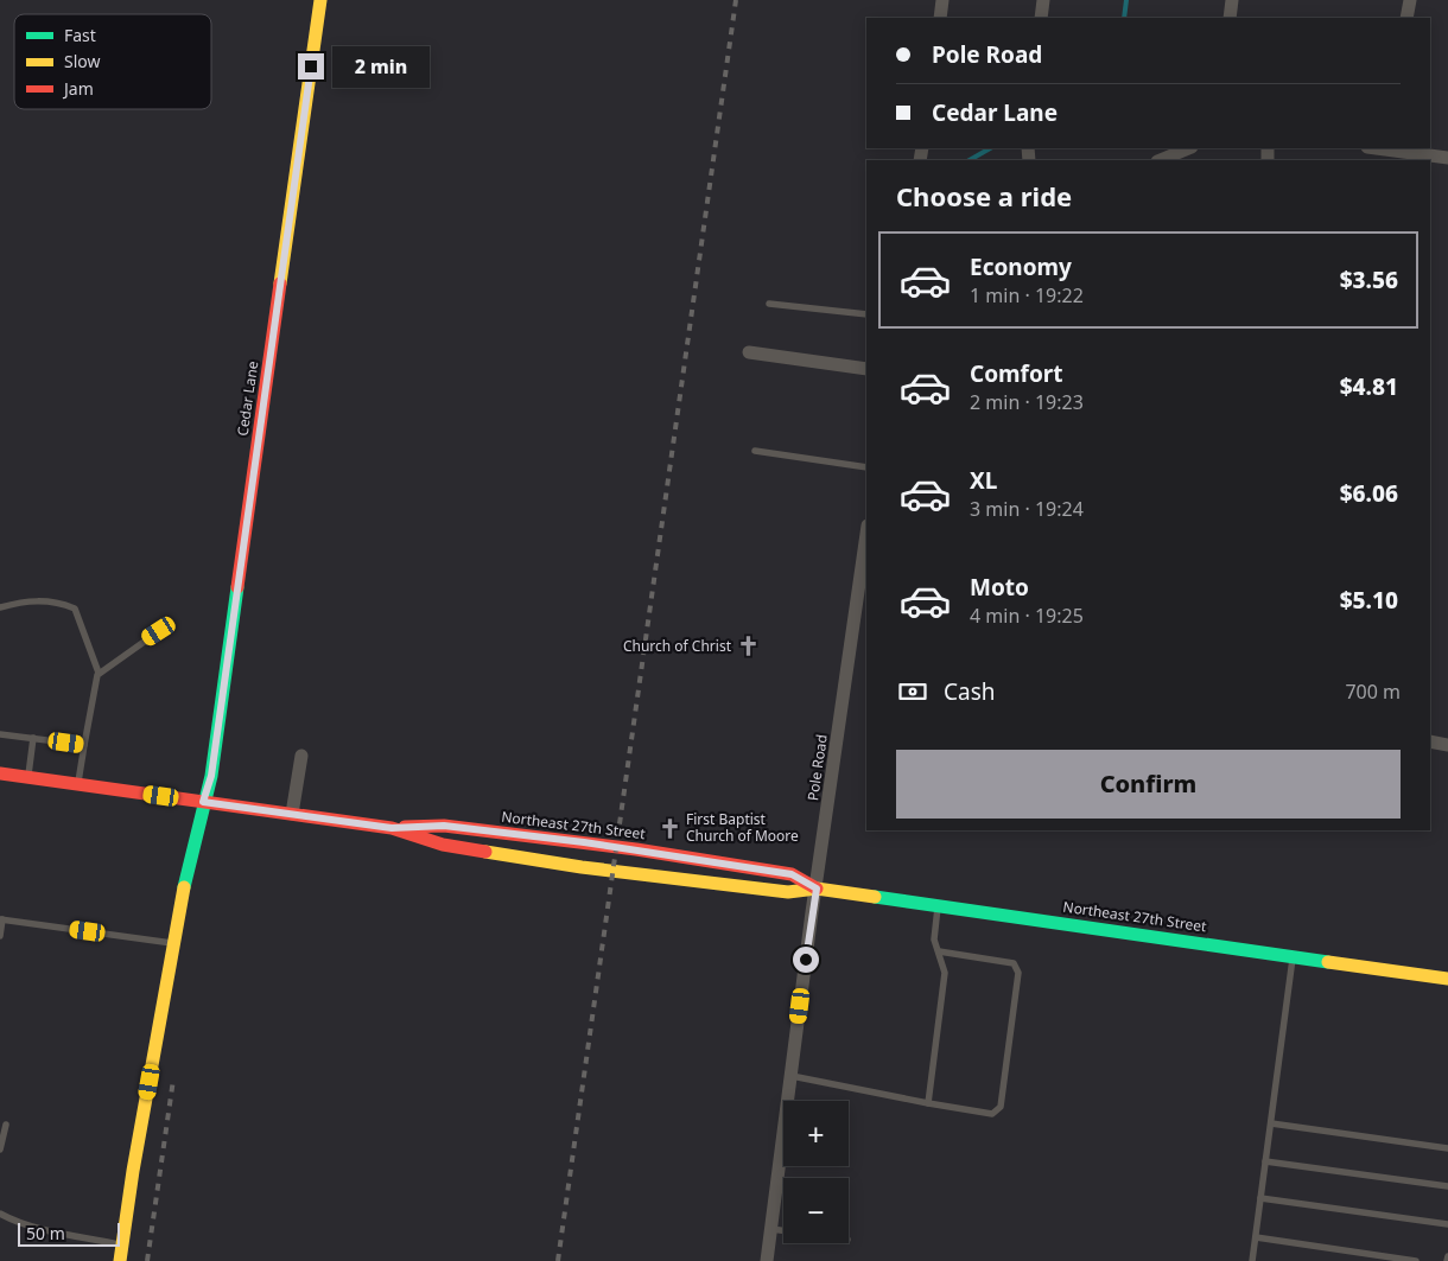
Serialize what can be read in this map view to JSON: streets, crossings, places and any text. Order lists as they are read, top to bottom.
{
  "streets": {
    "main road": ["Cedar Lane", "Northeast 27th Street"],
    "street": ["Pole Road"]
  },
  "crossings": [
    ["Cedar Lane", "Northeast 27th Street"],
    ["Pole Road", "Northeast 27th Street"]
  ],
  "places": {
    "church": ["Church of Christ", "First Baptist Church of Moore"]
  },
  "legend": ["Fast", "Slow", "Jam"],
  "scale_bar": "50 m",
  "page": {
    "banner": ["Pole Road", "Cedar Lane"],
    "bubble": "2 min",
    "heading": "Choose a ride",
    "list": [
      {
        "name": "Economy",
        "note": "1 min · 19:22",
        "value": "$3.56"
      },
      {
        "name": "Comfort",
        "note": "2 min · 19:23",
        "value": "$4.81"
      },
      {
        "name": "XL",
        "note": "3 min · 19:24",
        "value": "$6.06"
      },
      {
        "name": "Moto",
        "note": "4 min · 19:25",
        "value": "$5.10"
      }
    ],
    "pay": ["Cash", "700 m"],
    "buttons": "Confirm",
    "map_buttons": ["+", "−"],
    "scale": "50 m"
  }
}
